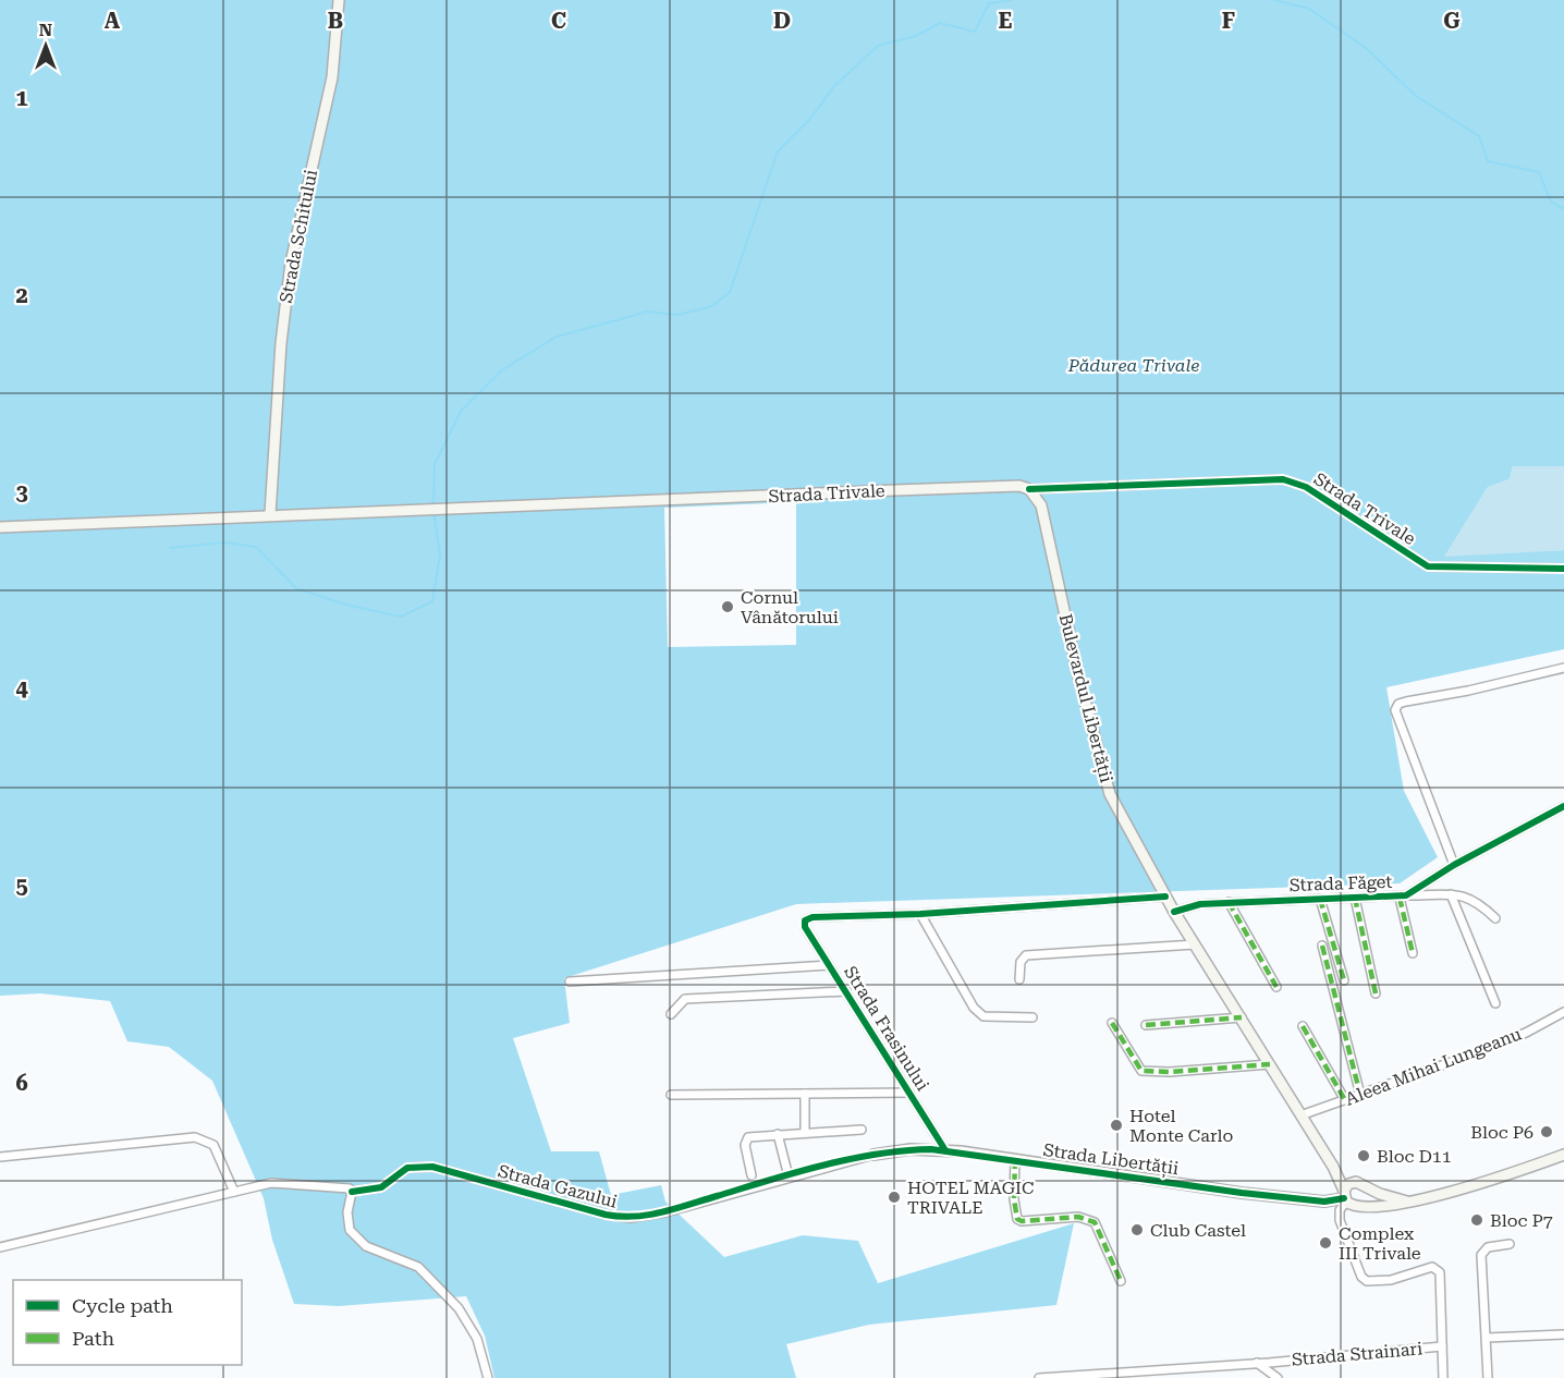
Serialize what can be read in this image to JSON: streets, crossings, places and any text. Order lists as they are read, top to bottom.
{
  "streets": {
    "main road": [
      "Strada Schitului",
      "Strada Trivale",
      "Bulevardul Libertății",
      "Strada Libertății"
    ],
    "street": [
      "Strada Făget",
      "Strada Frasinului",
      "Aleea Mihai Lungeanu",
      "Strada Gazului",
      "Strada Strainari"
    ]
  },
  "crossings": [
    ["Strada Schitului", "Strada Trivale"],
    ["Strada Trivale", "Bulevardul Libertății"],
    ["Bulevardul Libertății", "Strada Făget"],
    ["Bulevardul Libertății", "Aleea Mihai Lungeanu"],
    ["Bulevardul Libertății", "Strada Libertății"],
    ["Strada Frasinului", "Strada Libertății"],
    ["Strada Libertății", "Strada Gazului"]
  ],
  "parks": ["Pădurea Trivale"],
  "places": [
    "Cornul Vânătorului",
    "Hotel Monte Carlo",
    "Bloc P6",
    "Bloc D11",
    "HOTEL MAGIC TRIVALE",
    "Bloc P7",
    "Club Castel",
    "Complex III Trivale"
  ],
  "legend": ["Cycle path", "Path"],
  "north": "top",
  "grid": {
    "columns": [
      "A",
      "B",
      "C",
      "D",
      "E",
      "F",
      "G"
    ],
    "rows": [
      "1",
      "2",
      "3",
      "4",
      "5",
      "6"
    ]
  }
}
